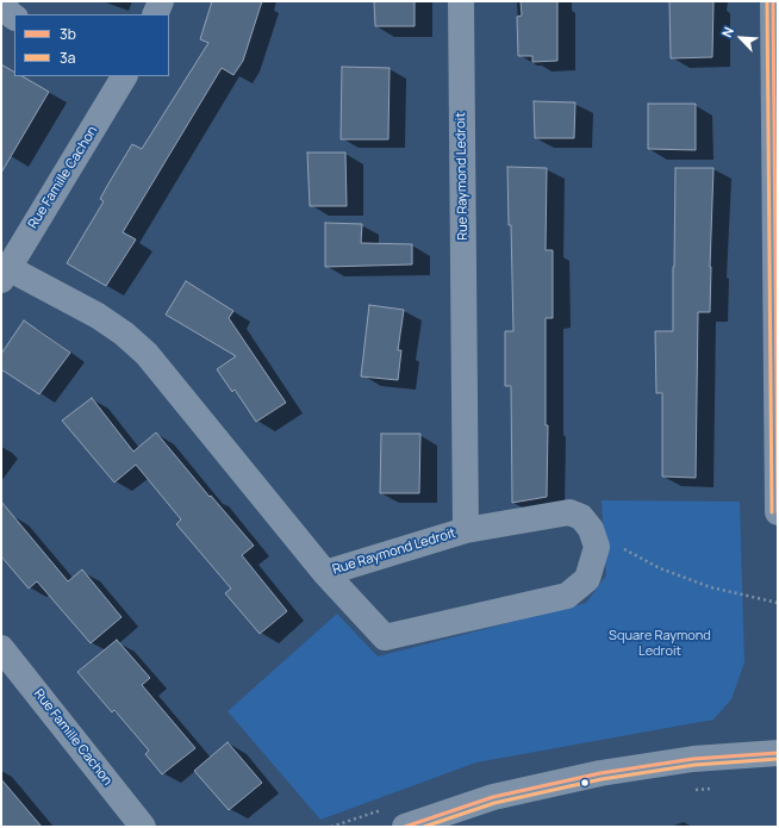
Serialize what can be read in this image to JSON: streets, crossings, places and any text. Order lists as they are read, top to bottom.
{
  "streets": {
    "street": ["Rue Raymond Ledroit", "Rue Famille Cachon"]
  },
  "crossings": [
    ["Rue Raymond Ledroit", "Rue Famille Cachon"]
  ],
  "parks": ["Square Raymond Ledroit"],
  "lines": ["transit line 3b", "transit line 3a"],
  "legend": ["3b", "3a"],
  "north": "top left"
}
